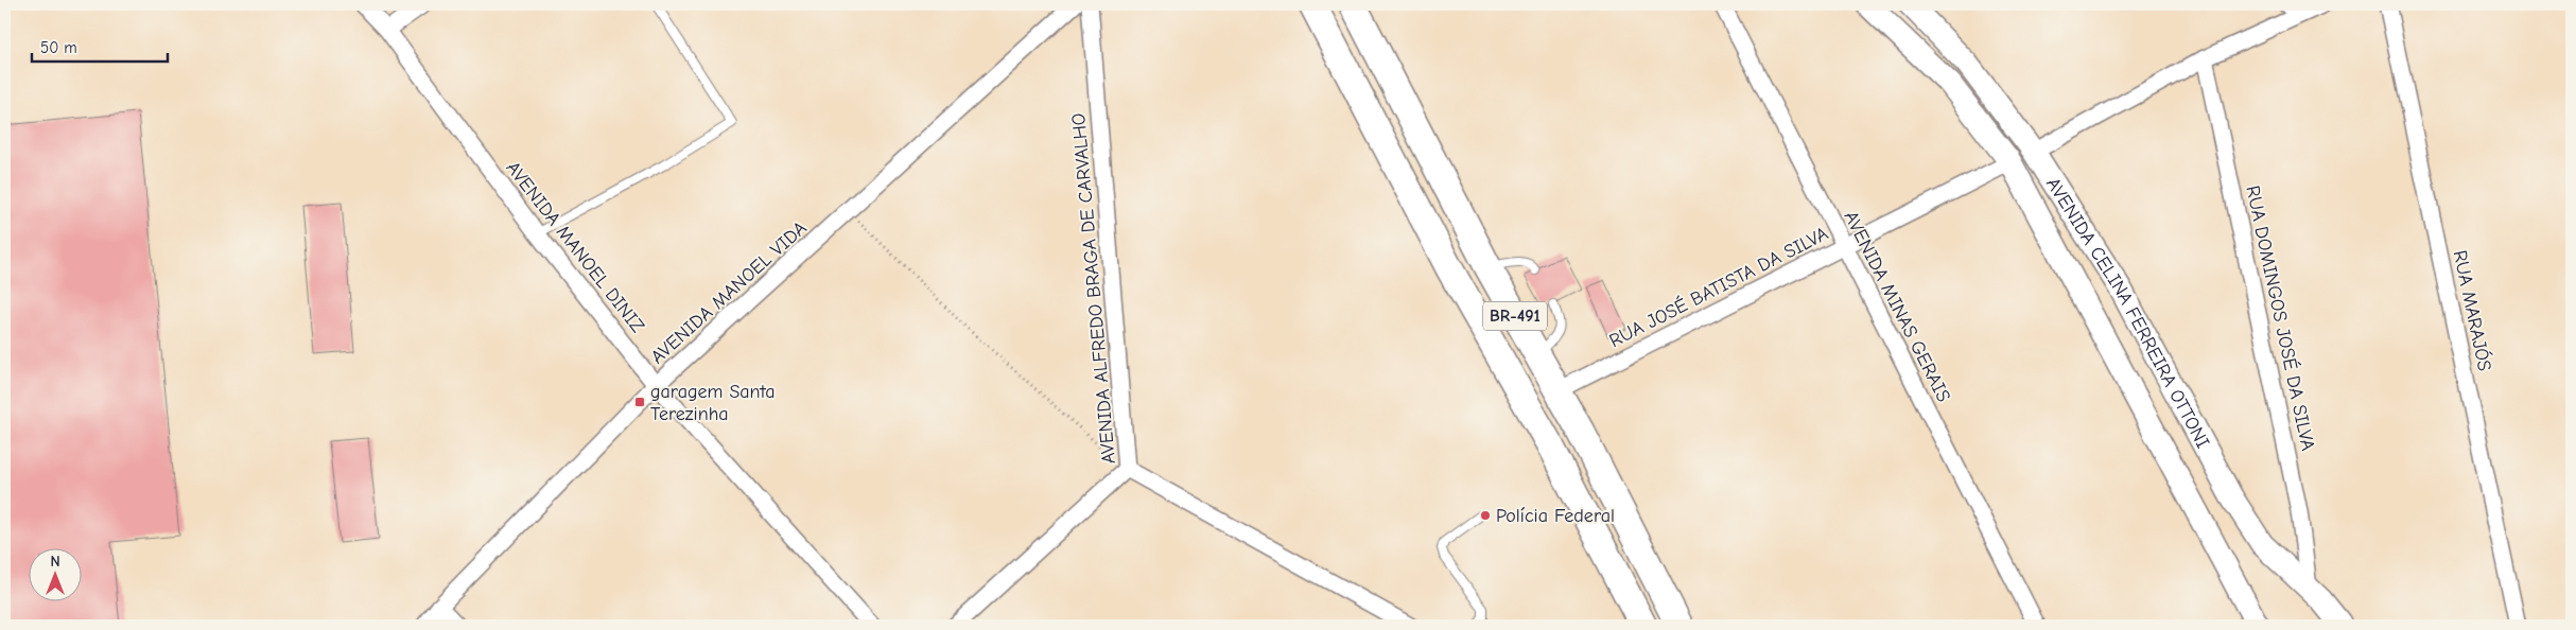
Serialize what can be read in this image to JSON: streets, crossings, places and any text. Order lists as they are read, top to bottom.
{
  "streets": {
    "highway": ["BR-491"],
    "main road": ["AVENIDA CELINA FERREIRA OTTONI"],
    "street": [
      "AVENIDA MANOEL DINIZ",
      "RUA JOSÉ BATISTA DA SILVA",
      "AVENIDA ALFREDO BRAGA DE CARVALHO",
      "AVENIDA MANOEL VIDA",
      "AVENIDA MINAS GERAIS",
      "RUA MARAJÓS",
      "RUA DOMINGOS JOSÉ DA SILVA"
    ]
  },
  "crossings": [
    ["AVENIDA MANOEL DINIZ", "AVENIDA MANOEL VIDA"],
    ["RUA JOSÉ BATISTA DA SILVA", "AVENIDA MINAS GERAIS"],
    ["RUA JOSÉ BATISTA DA SILVA", "AVENIDA CELINA FERREIRA OTTONI"],
    ["RUA JOSÉ BATISTA DA SILVA", "BR-491"],
    ["AVENIDA CELINA FERREIRA OTTONI", "RUA DOMINGOS JOSÉ DA SILVA"]
  ],
  "places": {
    "transit": ["garagem Santa Terezinha"],
    "other": ["Polícia Federal"]
  },
  "scale_bar": "50 m",
  "north": "top"
}
